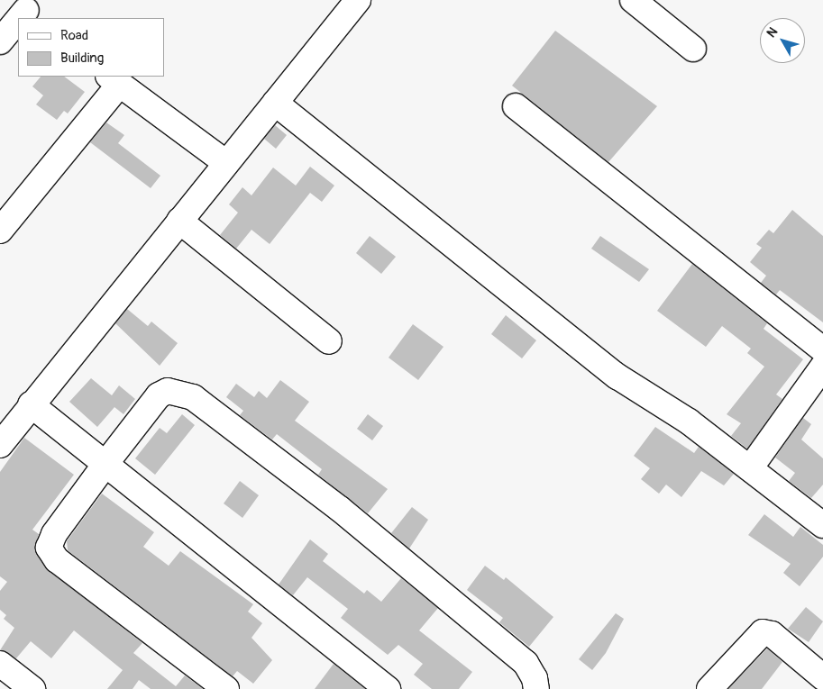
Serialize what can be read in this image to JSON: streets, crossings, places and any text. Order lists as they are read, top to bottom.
{
  "legend": ["Road", "Building"],
  "north": "top left"
}
